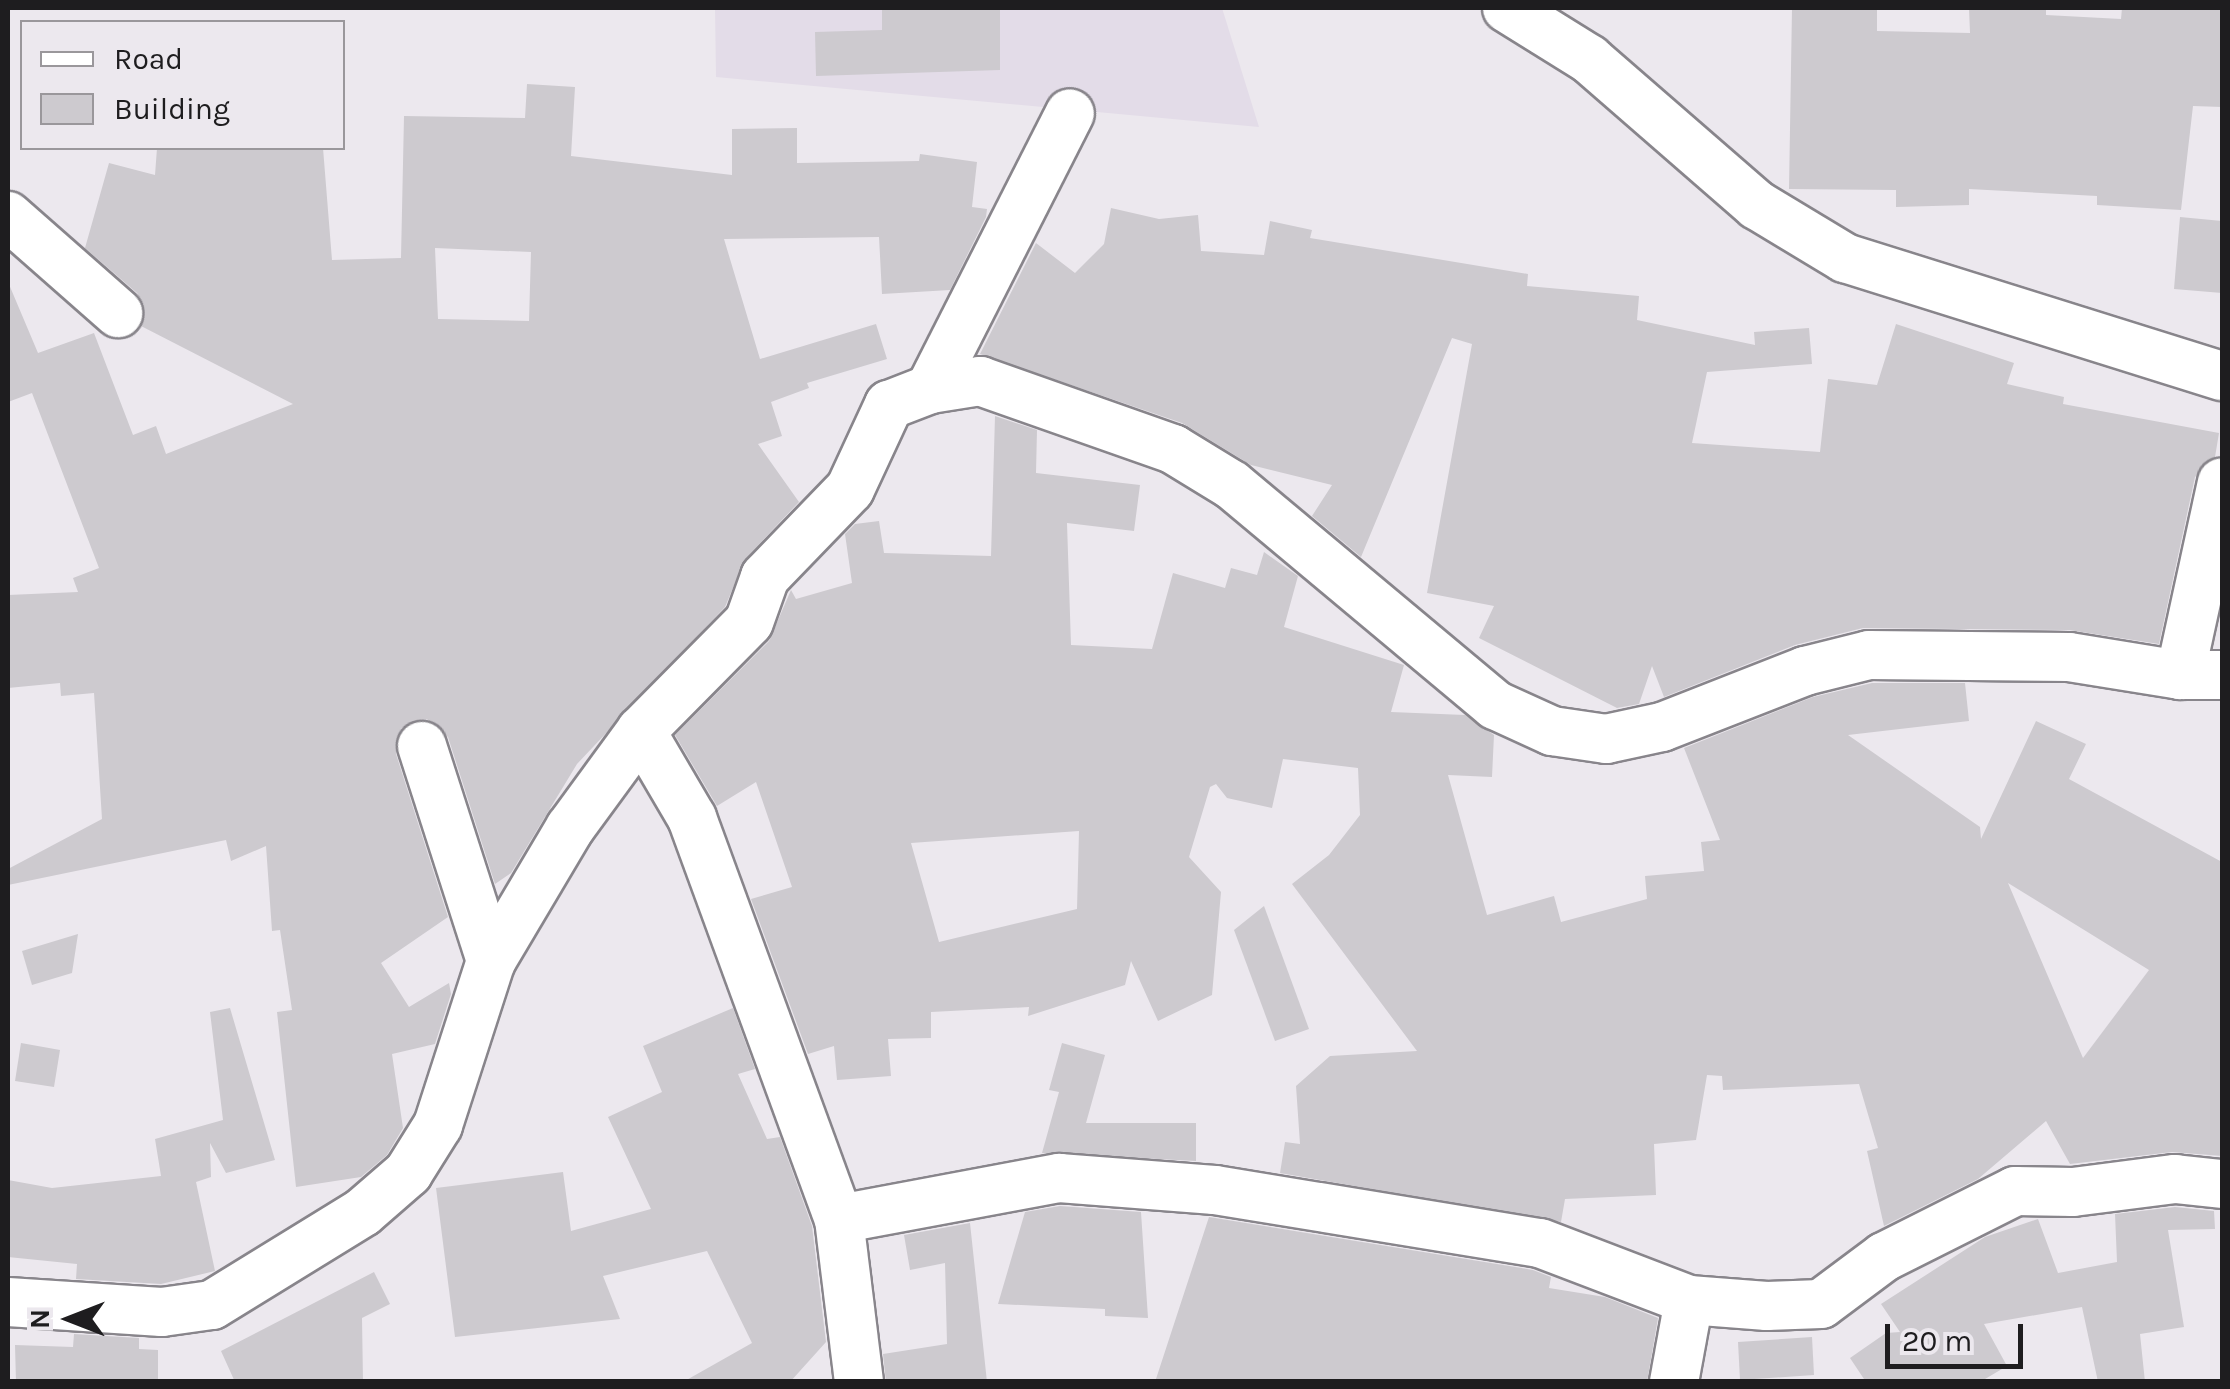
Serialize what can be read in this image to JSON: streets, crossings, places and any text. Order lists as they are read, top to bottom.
{
  "legend": ["Road", "Building"],
  "scale_bar": "20 m",
  "north": "left"
}
